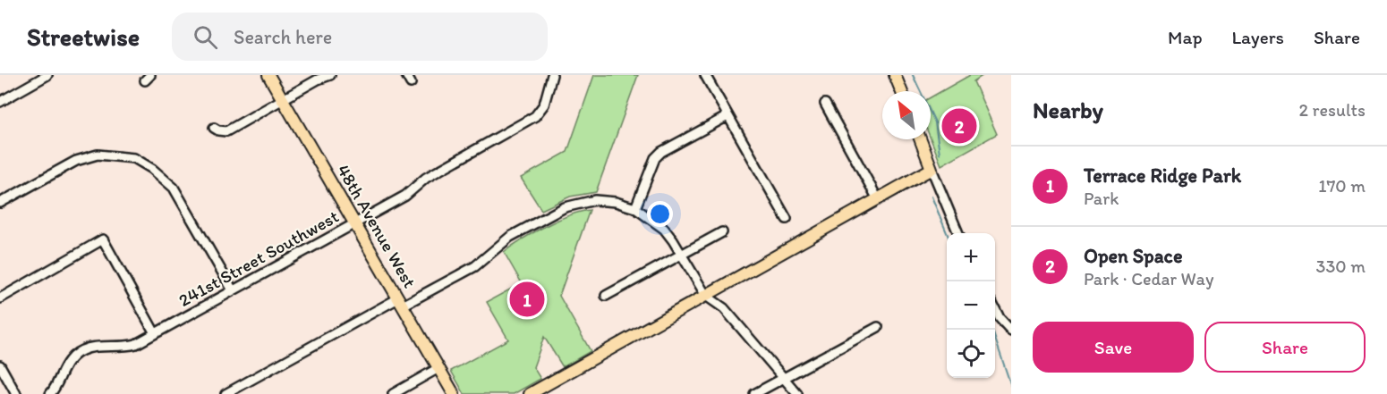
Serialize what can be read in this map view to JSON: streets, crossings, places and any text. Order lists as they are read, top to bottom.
{
  "streets": {
    "main road": ["48th Avenue West"],
    "street": ["241st Street Southwest"]
  },
  "crossings": [
    ["48th Avenue West", "241st Street Southwest"]
  ],
  "north": "top left",
  "page": {
    "header": "Streetwise",
    "search": "Search here",
    "nav": ["Map", "Layers", "Share"],
    "heading": ["Nearby", "2 results"],
    "pins": ["2", "1"],
    "list": [
      {
        "mark": "1",
        "name": "Terrace Ridge Park",
        "note": "Park",
        "value": "170 m"
      },
      {
        "mark": "2",
        "name": "Open Space",
        "note": "Park · Cedar Way",
        "value": "330 m"
      }
    ],
    "map_buttons": ["+", "−"],
    "buttons": ["Save", "Share"]
  }
}
